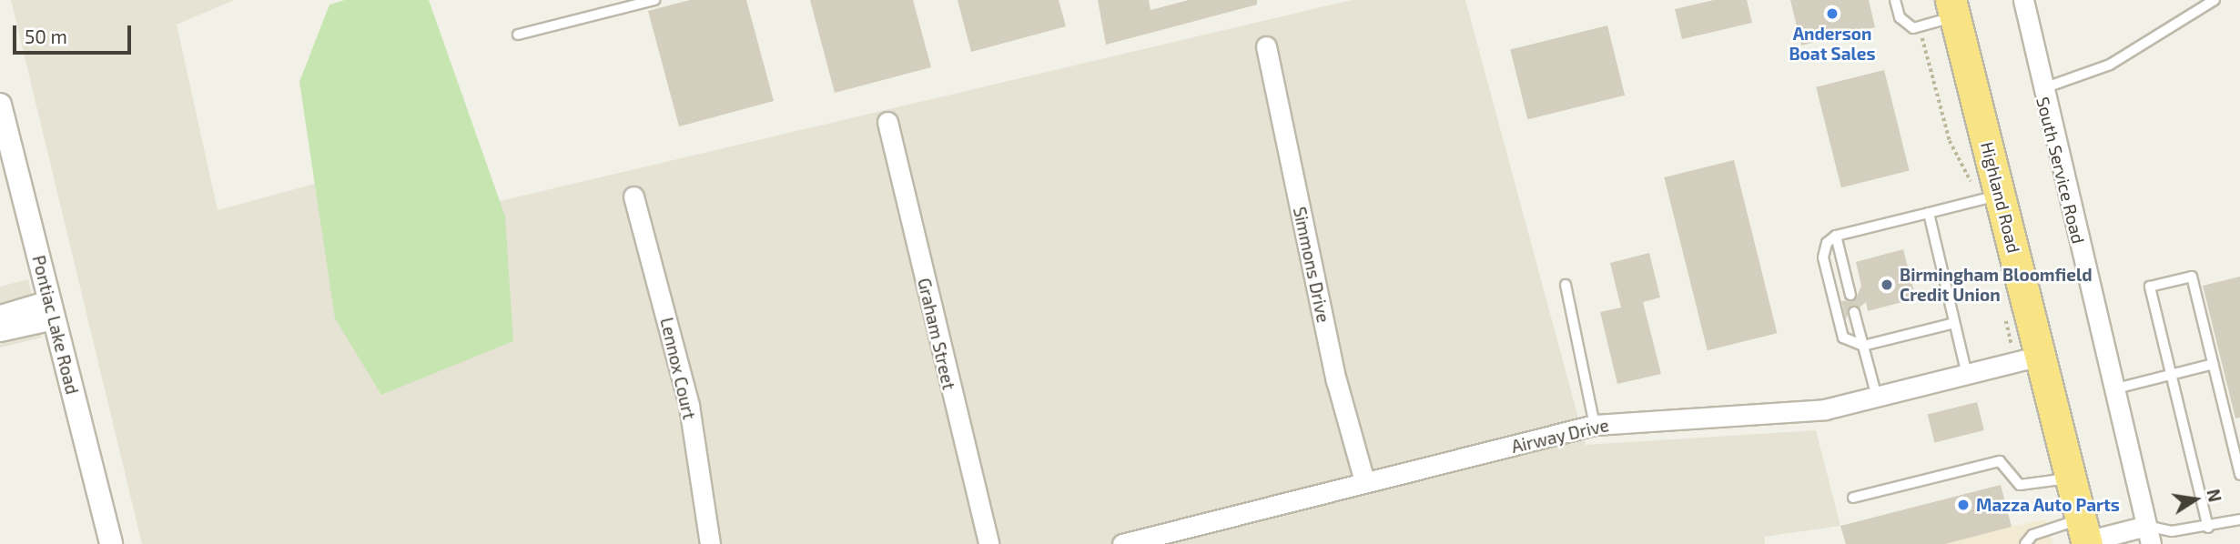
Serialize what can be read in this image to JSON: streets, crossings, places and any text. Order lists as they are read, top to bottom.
{
  "streets": {
    "highway": ["Highland Road"],
    "street": [
      "South Service Road",
      "Simmons Drive",
      "Pontiac Lake Road",
      "Graham Street",
      "Lennox Court",
      "Airway Drive"
    ]
  },
  "crossings": [
    ["Highland Road", "Airway Drive"],
    ["Simmons Drive", "Airway Drive"]
  ],
  "places": ["Anderson Boat Sales", "Birmingham Bloomfield Credit Union", "Mazza Auto Parts"],
  "scale_bar": "50 m",
  "north": "right"
}
